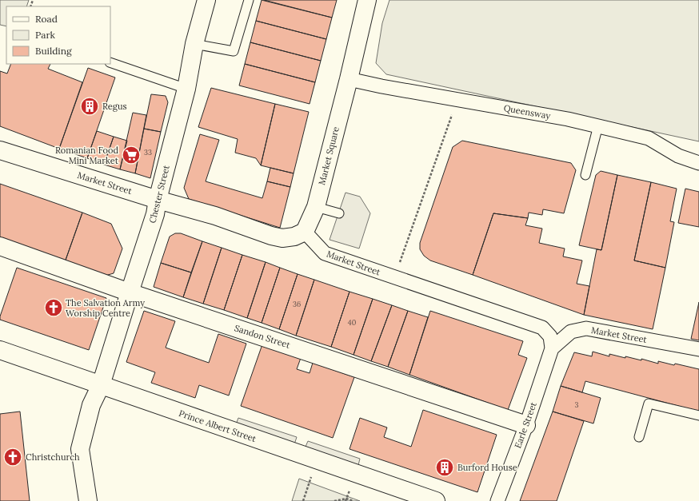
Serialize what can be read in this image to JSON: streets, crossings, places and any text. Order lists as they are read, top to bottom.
{
  "streets": {
    "street": [
      "Queensway",
      "Market Square",
      "Market Street",
      "Chester Street",
      "Sandon Street",
      "Earle Street",
      "Prince Albert Street"
    ]
  },
  "crossings": [
    ["Queensway", "Market Square"],
    ["Market Square", "Market Street"],
    ["Market Street", "Chester Street"],
    ["Market Street", "Earle Street"],
    ["Chester Street", "Sandon Street"],
    ["Chester Street", "Prince Albert Street"],
    ["Sandon Street", "Earle Street"]
  ],
  "places": {
    "building": ["Regus", "Burford House"],
    "supermarket": ["Romanian Food Mini Market"],
    "church": ["The Salvation Army Worship Centre", "Christchurch"]
  },
  "house_numbers": [
    "33",
    "36",
    "40",
    "3"
  ],
  "legend": ["Road", "Park", "Building"]
}
